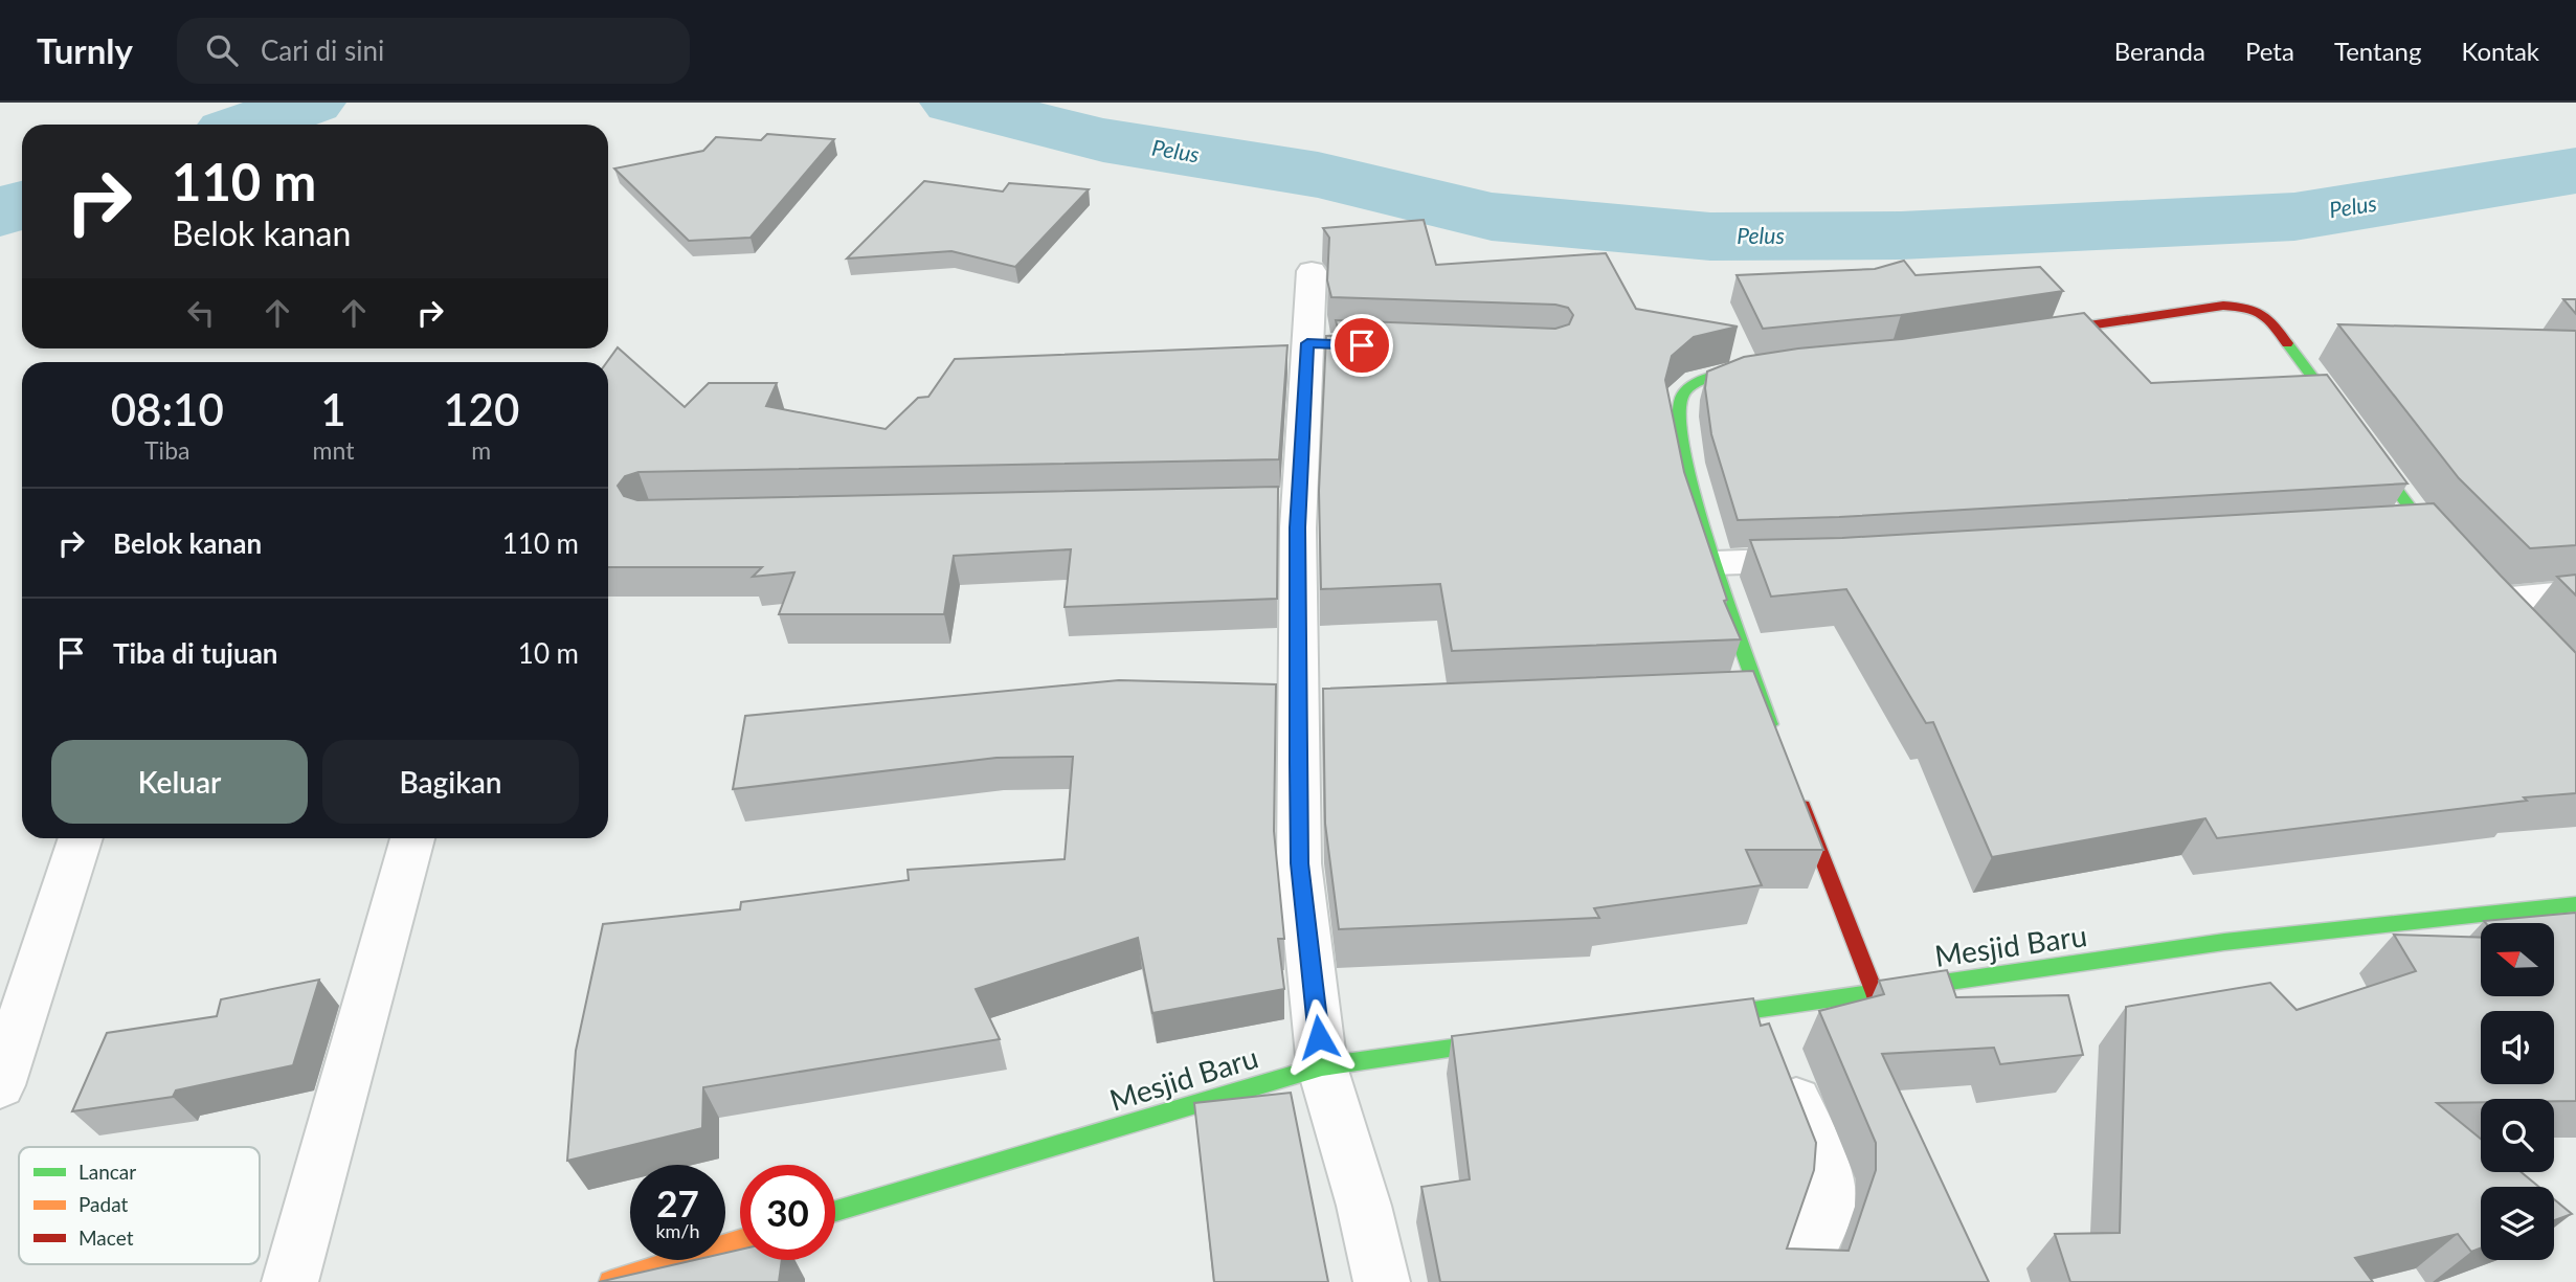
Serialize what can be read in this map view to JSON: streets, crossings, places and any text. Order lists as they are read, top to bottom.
{
  "streets": {
    "street": ["Mesjid Baru"]
  },
  "water": ["Pelus"],
  "legend": ["Lancar", "Padat", "Macet"],
  "north": "left",
  "page": {
    "header": "Turnly",
    "search": "Cari di sini",
    "nav": [
      "Beranda",
      "Peta",
      "Tentang",
      "Kontak"
    ],
    "turn": ["110 m", "Belok kanan"],
    "eta": [
      "08:10",
      "Tiba",
      "1",
      "mnt",
      "120",
      "m"
    ],
    "list": [
      {
        "name": "Belok kanan",
        "value": "110 m"
      },
      {
        "name": "Tiba di tujuan",
        "value": "10 m"
      }
    ],
    "buttons": ["Keluar", "Bagikan"],
    "speed": "27 km/h",
    "limit": "30"
  }
}
